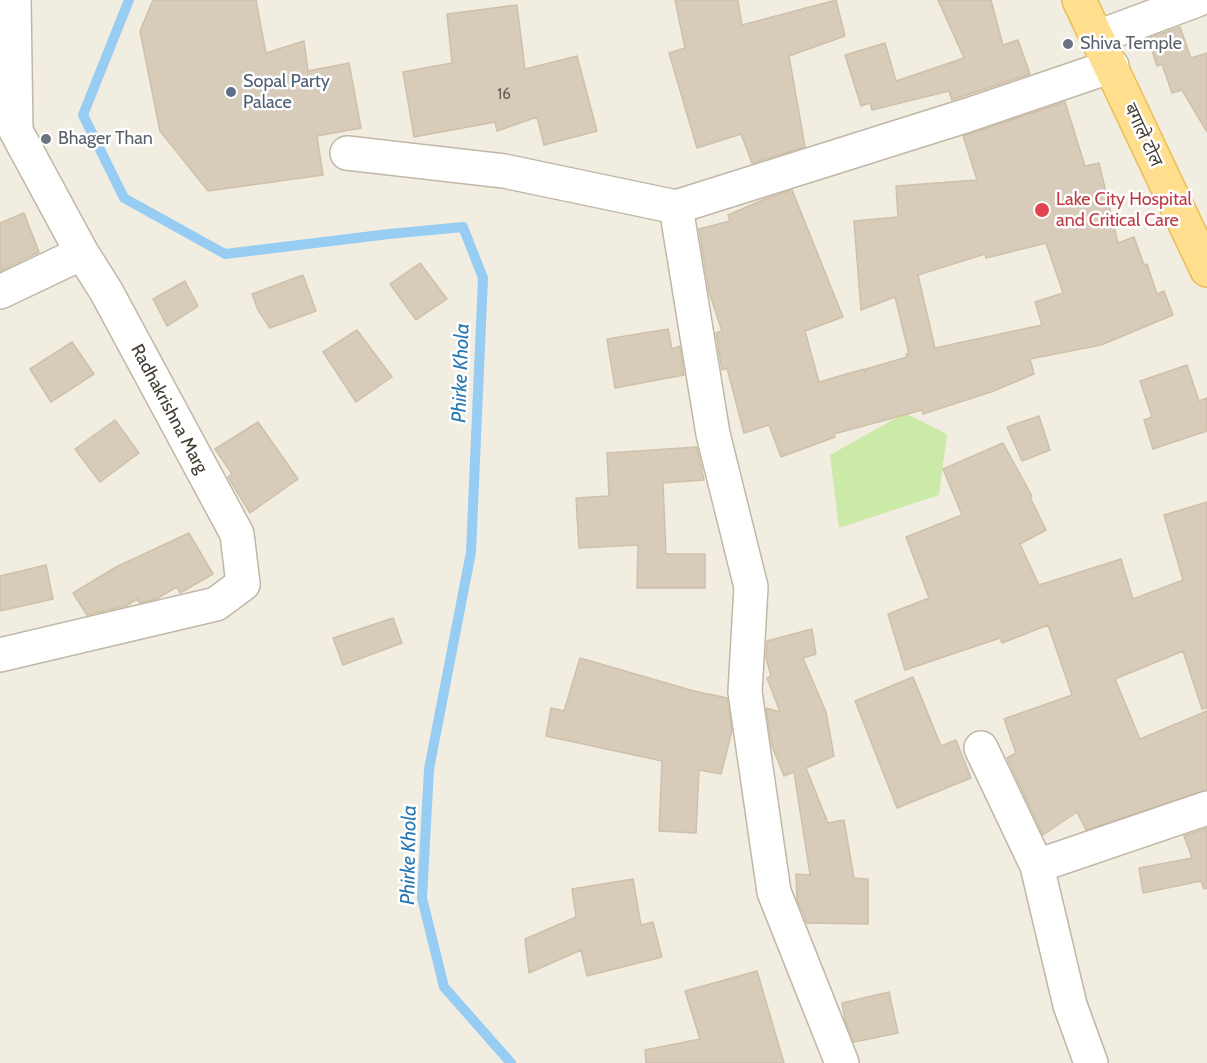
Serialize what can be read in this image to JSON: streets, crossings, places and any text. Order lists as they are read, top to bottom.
{
  "streets": {
    "main road": ["बगाले टोल"],
    "street": ["Radhakrishna Marg"]
  },
  "water": ["Phirke Khola"],
  "places": [
    "Shiva Temple",
    "Sopal Party Palace",
    "Bhager Than",
    "Lake City Hospital and Critical Care"
  ],
  "house_numbers": ["16"]
}
